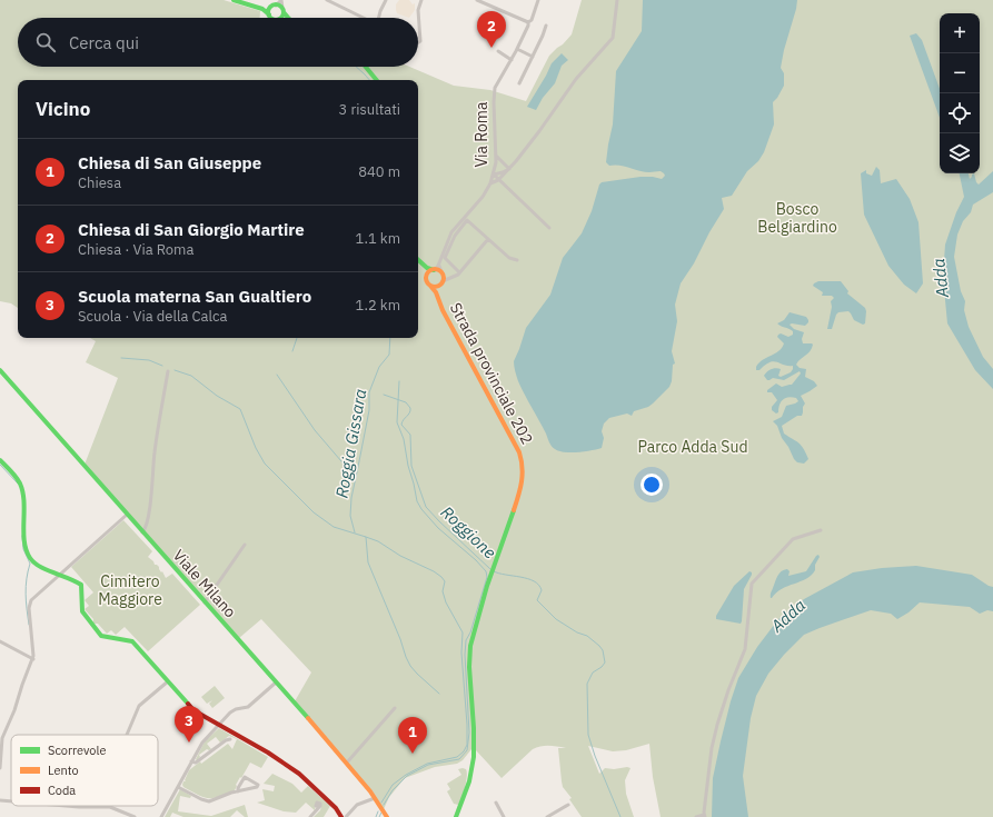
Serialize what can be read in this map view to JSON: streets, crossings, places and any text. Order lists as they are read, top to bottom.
{
  "streets": {
    "street": ["Via Roma", "Strada provinciale 202", "Viale Milano"]
  },
  "crossings": [
    ["Via Roma", "Strada provinciale 202"]
  ],
  "water": ["Adda", "Roggia Gissara", "Roggione"],
  "parks": ["Bosco Belgiardino", "Parco Adda Sud", "Cimitero Maggiore"],
  "legend": ["Scorrevole", "Lento", "Coda"],
  "page": {
    "pins": ["2", "3", "1"],
    "map_buttons": ["+", "−"],
    "search": "Cerca qui",
    "heading": ["Vicino", "3 risultati"],
    "list": [
      {
        "mark": "1",
        "name": "Chiesa di San Giuseppe",
        "note": "Chiesa",
        "value": "840 m"
      },
      {
        "mark": "2",
        "name": "Chiesa di San Giorgio Martire",
        "note": "Chiesa · Via Roma",
        "value": "1.1 km"
      },
      {
        "mark": "3",
        "name": "Scuola materna San Gualtiero",
        "note": "Scuola · Via della Calca",
        "value": "1.2 km"
      }
    ]
  }
}
